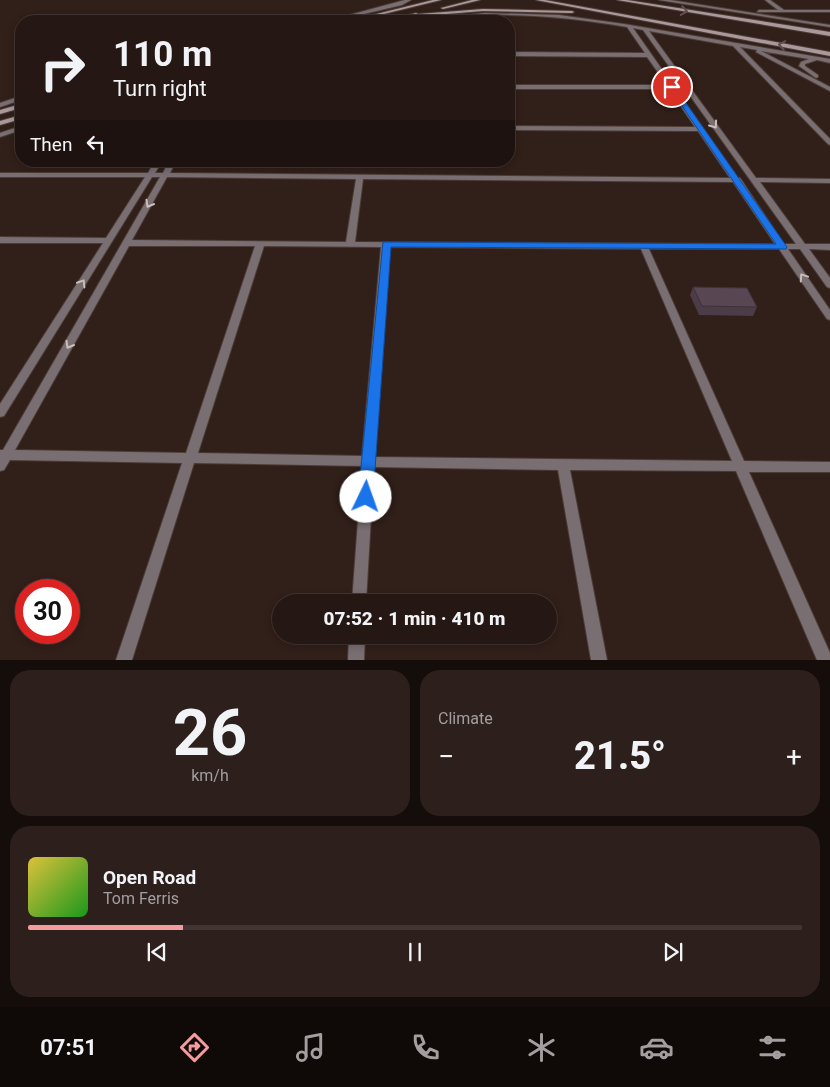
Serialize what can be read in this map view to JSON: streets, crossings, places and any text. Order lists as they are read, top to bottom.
{
  "page": {
    "turn": ["110 m", "Turn right"],
    "then": "Then",
    "limit": "30",
    "trip": "07:52 · 1 min · 410 m",
    "tile": [
      ["26", "km/h"],
      "Climate"
    ],
    "heat": ["−", "21.5°", "+"],
    "song": ["Open Road", "Tom Ferris"],
    "tabs": "07:51"
  }
}
